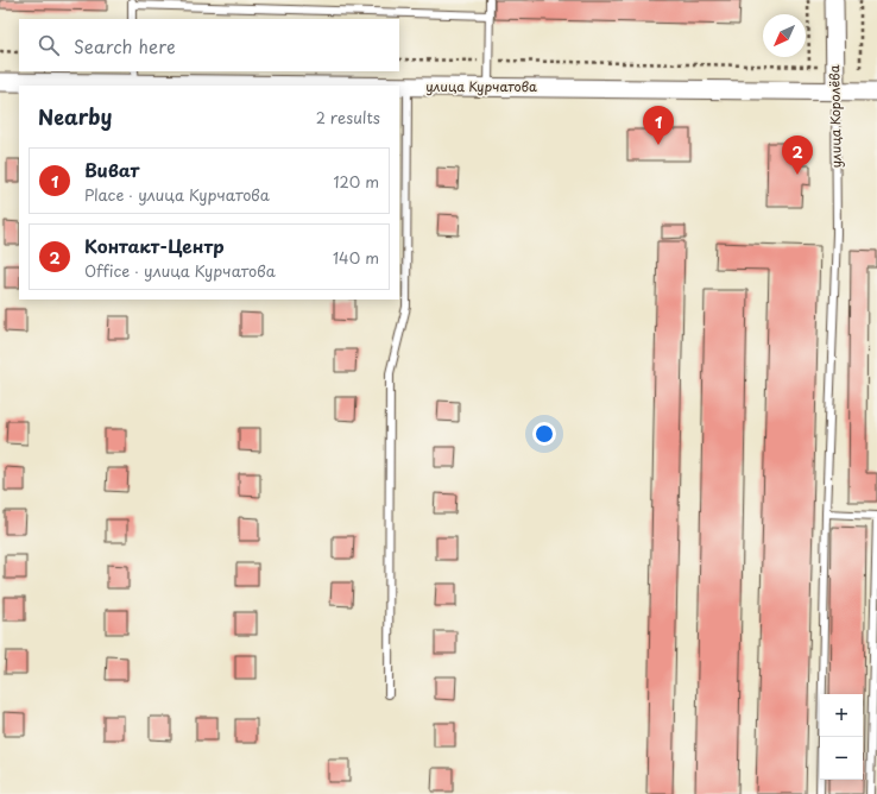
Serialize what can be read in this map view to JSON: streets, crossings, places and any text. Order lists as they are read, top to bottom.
{
  "streets": {
    "street": ["улица Курчатова", "улица Королёва"]
  },
  "crossings": [
    ["улица Курчатова", "улица Королёва"]
  ],
  "north": "bottom left",
  "page": {
    "search": "Search here",
    "heading": ["Nearby", "2 results"],
    "pins": ["1", "2"],
    "list": [
      {
        "mark": "1",
        "name": "Виват",
        "note": "Place · улица Курчатова",
        "value": "120 m"
      },
      {
        "mark": "2",
        "name": "Контакт-Центр",
        "note": "Office · улица Курчатова",
        "value": "140 m"
      }
    ],
    "map_buttons": ["+", "−"]
  }
}
